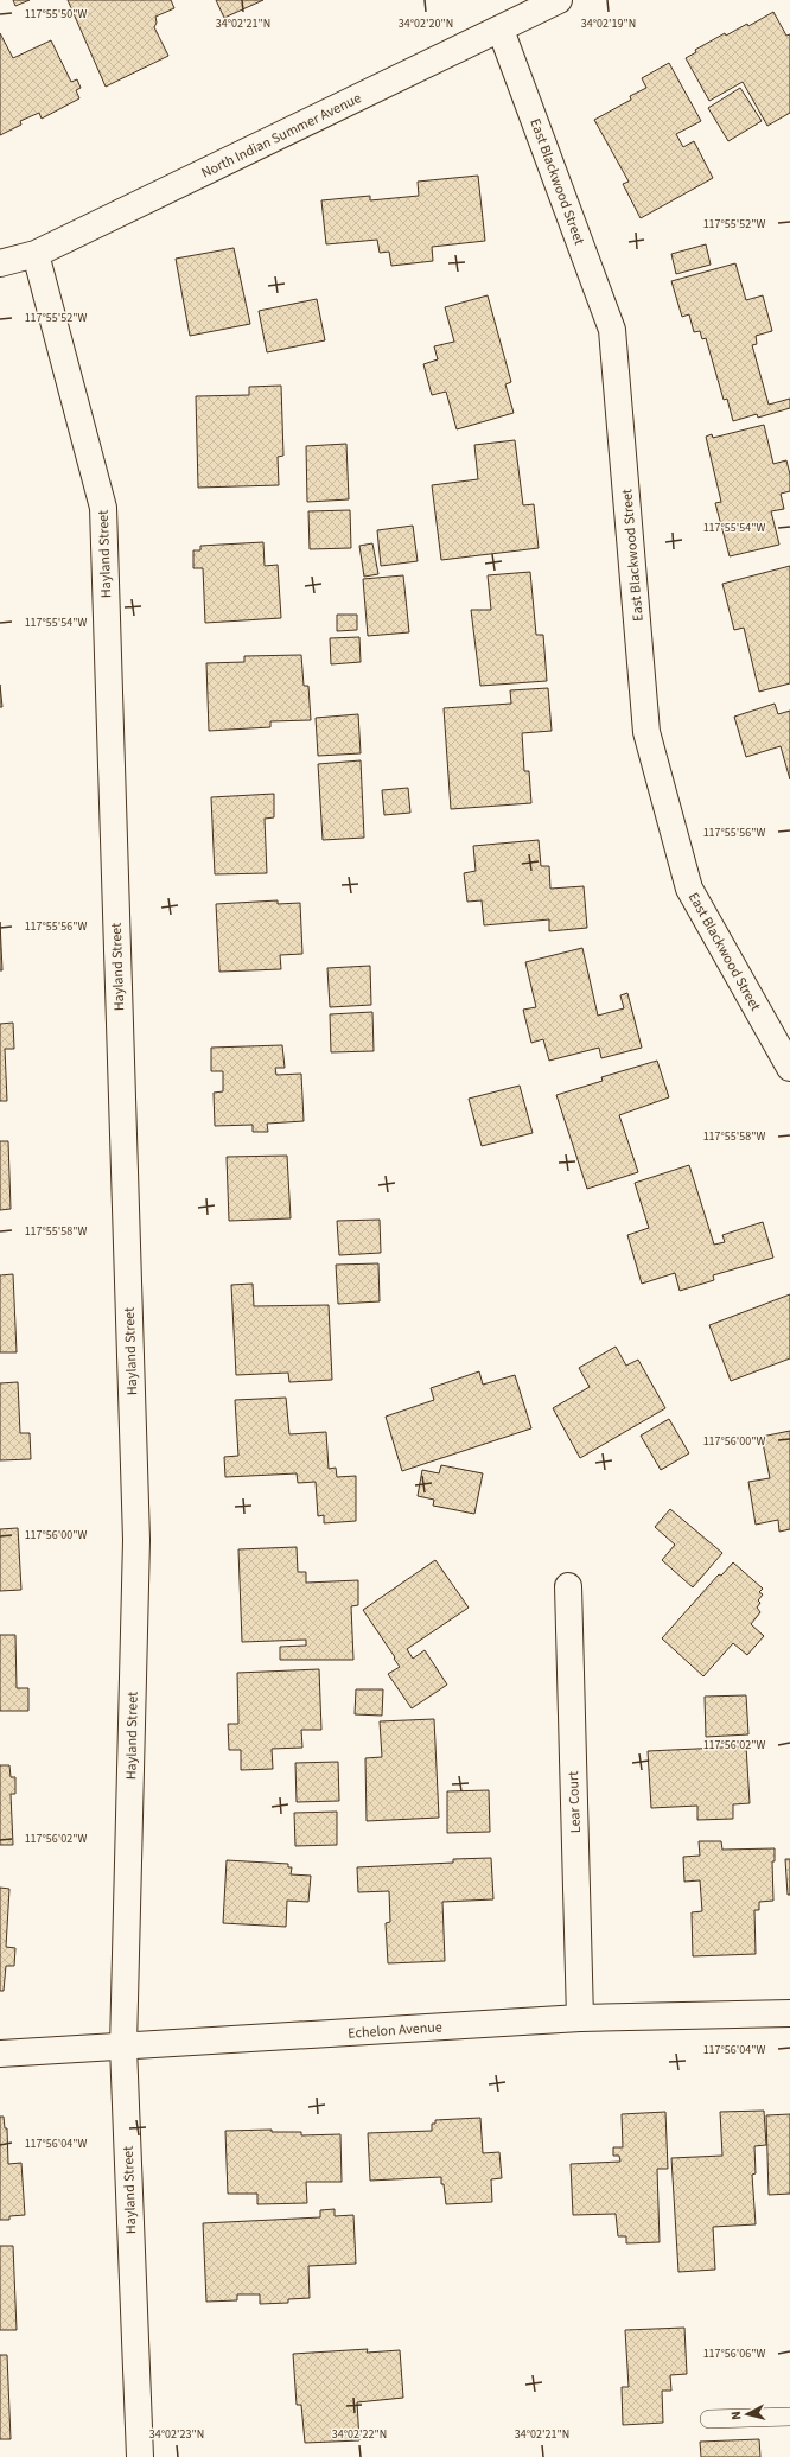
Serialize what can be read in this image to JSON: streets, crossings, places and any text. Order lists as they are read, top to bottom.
{
  "streets": {
    "street": [
      "North Indian Summer Avenue",
      "East Blackwood Street",
      "Hayland Street",
      "Lear Court",
      "Echelon Avenue"
    ]
  },
  "crossings": [
    ["North Indian Summer Avenue", "East Blackwood Street"],
    ["North Indian Summer Avenue", "Hayland Street"],
    ["Hayland Street", "Echelon Avenue"],
    ["Lear Court", "Echelon Avenue"]
  ],
  "north": "left",
  "coordinates": [
    "117°55'50\"W",
    "34°02'21\"N",
    "34°02'20\"N",
    "34°02'19\"N",
    "117°55'52\"W",
    "117°55'54\"W",
    "117°55'56\"W",
    "117°55'58\"W",
    "117°56'00\"W",
    "117°56'02\"W",
    "117°56'04\"W",
    "117°56'06\"W",
    "34°02'23\"N",
    "34°02'22\"N"
  ]
}
